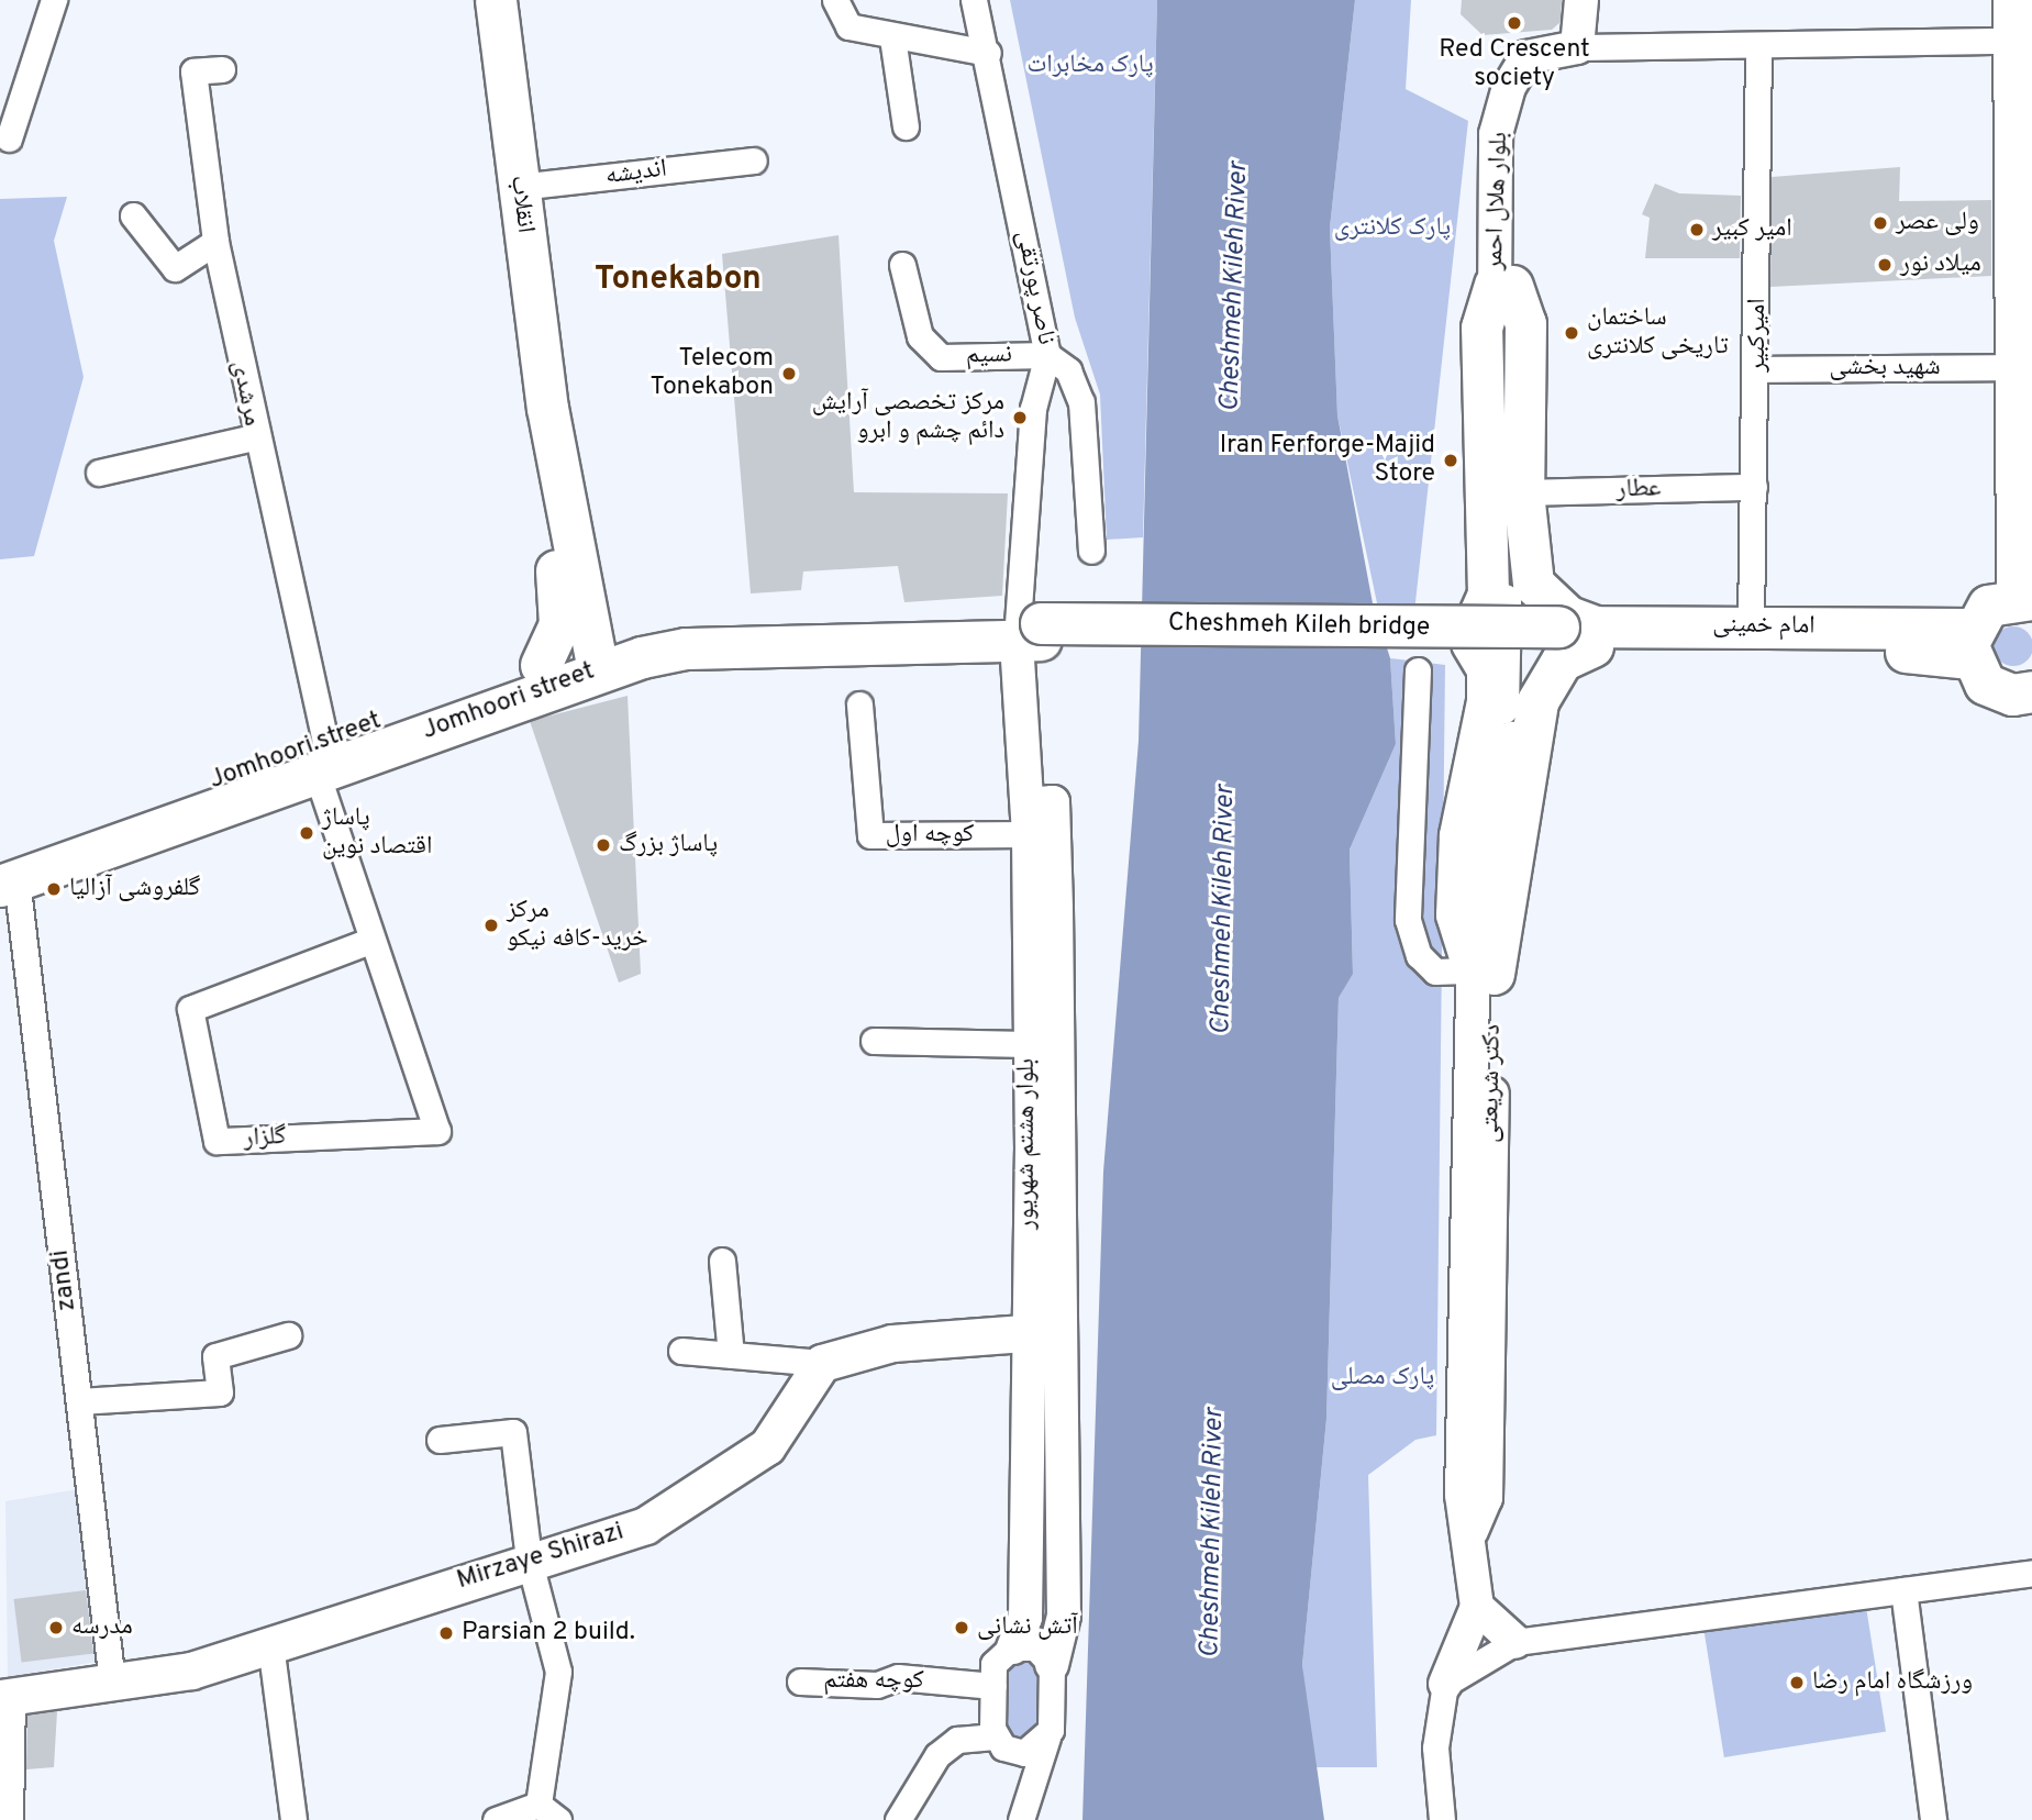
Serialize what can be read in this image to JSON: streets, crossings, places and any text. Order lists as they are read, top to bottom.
{
  "streets": {
    "main road": [
      "انقلاب",
      "Cheshmeh Kileh bridge",
      "امام خمینی",
      "Jomhoori street",
      "Jomhoori.street",
      "Mirzaye Shirazi"
    ],
    "street": [
      "اندیشه",
      "بلوار هلال احمر",
      "ناصر پورتقی",
      "امیرکبیر",
      "نسیم",
      "شهید بخشی",
      "مرشدی",
      "عطار",
      "کوچه اول",
      "دکتر شریعتی",
      "گلزار",
      "بلوار هشتم شهریور",
      "zandi",
      "کوچه هفتم"
    ]
  },
  "crossings": [
    ["اندیشه", "انقلاب"],
    ["انقلاب", "Jomhoori street"],
    ["انقلاب", "Jomhoori.street"],
    ["ناصر پورتقی", "نسیم"],
    ["ناصر پورتقی", "Cheshmeh Kileh bridge"],
    ["ناصر پورتقی", "Jomhoori street"],
    ["ناصر پورتقی", "بلوار هشتم شهریور"],
    ["امیرکبیر", "شهید بخشی"],
    ["امیرکبیر", "عطار"],
    ["امیرکبیر", "امام خمینی"],
    ["مرشدی", "Jomhoori street"],
    ["مرشدی", "Jomhoori.street"],
    ["مرشدی", "گلزار"],
    ["Cheshmeh Kileh bridge", "امام خمینی"],
    ["Cheshmeh Kileh bridge", "Jomhoori street"],
    ["Cheshmeh Kileh bridge", "بلوار هشتم شهریور"],
    ["Jomhoori street", "Jomhoori.street"],
    ["Jomhoori street", "گلزار"],
    ["Jomhoori street", "بلوار هشتم شهریور"],
    ["Jomhoori.street", "گلزار"],
    ["Jomhoori.street", "zandi"],
    ["کوچه اول", "بلوار هشتم شهریور"],
    ["zandi", "Mirzaye Shirazi"]
  ],
  "districts": ["Tonekabon"],
  "water": ["Cheshmeh Kileh River"],
  "parks": ["پارک مخابرات", "پارک کلانتری", "پارک مصلی"],
  "places": [
    "Red Crescent society",
    "ولی عصر",
    "امیر کبیر",
    "میلاد نور",
    "ساختمان تاریخی کلانتری",
    "Telecom Tonekabon",
    "مرکز تخصصی آرایش دائم چشم و ابرو",
    "Iran Ferforge-Majid Store",
    "پاساژ اقتصاد نوین",
    "پاساژ بزرگ",
    "گلفروشی آزالیا",
    "مرکز خرید-کافه نیکو",
    "مدرسه",
    "آتش نشانی",
    "Parsian 2 build.",
    "ورزشگاه امام رضا"
  ]
}
